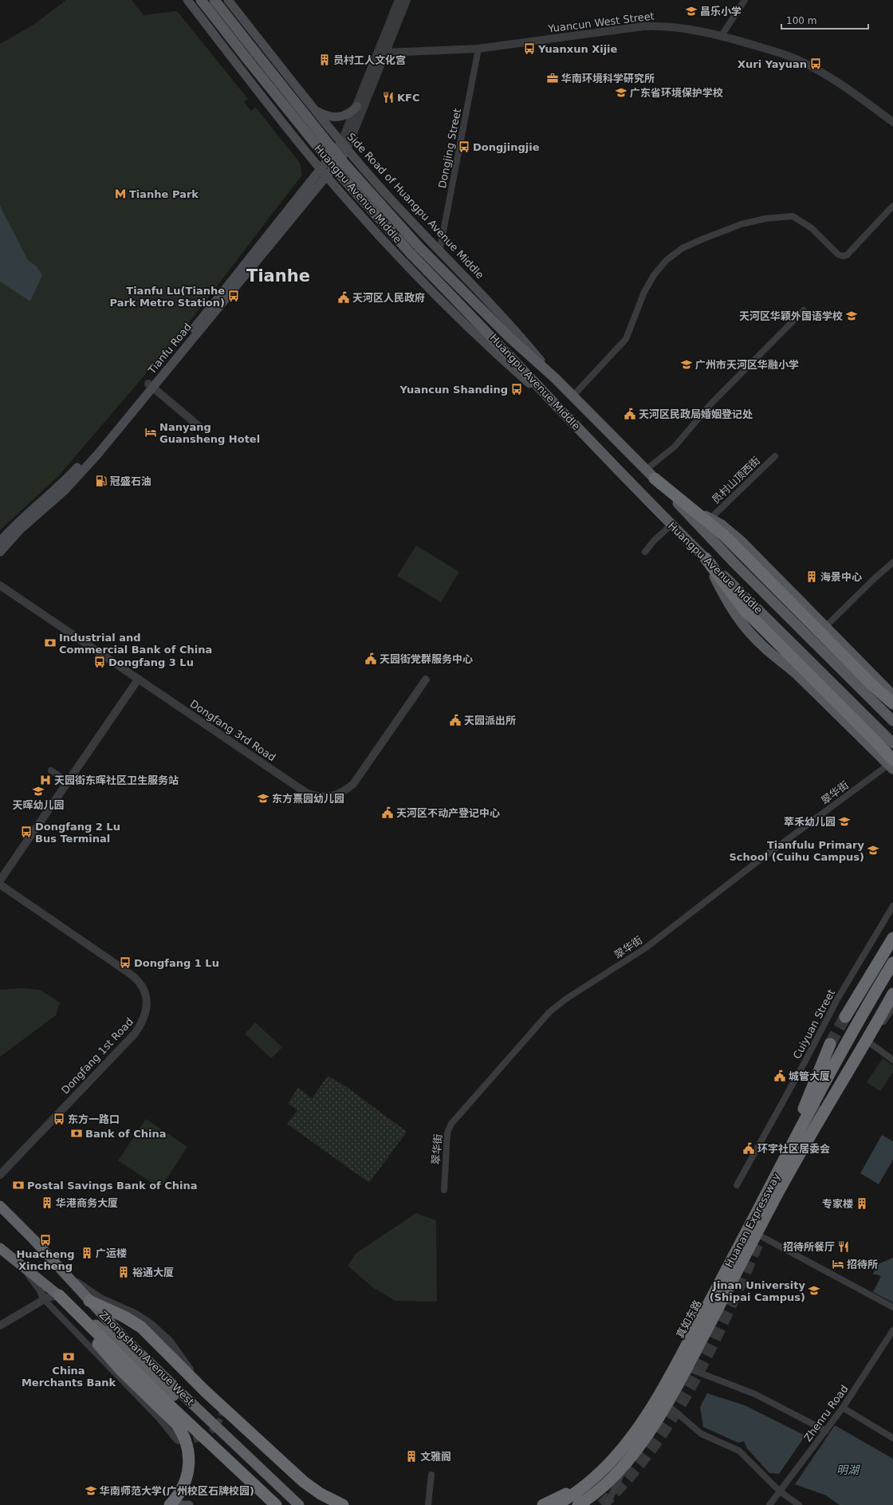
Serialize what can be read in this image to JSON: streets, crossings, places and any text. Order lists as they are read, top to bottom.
{
  "streets": {
    "highway": ["Huanan Expressway", "Zhongshan Avenue West"],
    "main road": ["Huangpu Avenue Middle", "Side Road of Huangpu Avenue Middle", "Tianfu Road"],
    "street": [
      "Yuancun West Street",
      "Dongjing Street",
      "员村山顶西街",
      "Dongfang 3rd Road",
      "翠华街",
      "Cuiyuan Street",
      "Dongfang 1st Road",
      "真如东路",
      "Zhenru Road"
    ]
  },
  "crossings": [
    ["Yuancun West Street", "Dongjing Street"],
    ["Dongjing Street", "Side Road of Huangpu Avenue Middle"],
    ["Huangpu Avenue Middle", "Side Road of Huangpu Avenue Middle"],
    ["Side Road of Huangpu Avenue Middle", "Tianfu Road"],
    ["Huanan Expressway", "真如东路"]
  ],
  "districts": ["Tianhe"],
  "water": ["明湖"],
  "places": {
    "school or university": [
      "昌乐小学",
      "广东省环境保护学校",
      "天河区华颖外国语学校",
      "广州市天河区华融小学",
      "天晖幼儿园",
      "东方熹园幼儿园",
      "萃禾幼儿园",
      "Tianfulu Primary School (Cuihu Campus)",
      "Jinan University (Shipai Campus)",
      "华南师范大学(广州校区石牌校园)"
    ],
    "bus stop": [
      "Yuanxun Xijie",
      "Xuri Yayuan",
      "Dongjingjie",
      "Tianfu Lu(Tianhe Park Metro Station)",
      "Yuancun Shanding",
      "Dongfang 3 Lu",
      "Dongfang 2 Lu Bus Terminal",
      "Dongfang 1 Lu",
      "东方一路口",
      "Huacheng Xincheng"
    ],
    "building": [
      "员村工人文化宫",
      "海景中心",
      "华港商务大厦",
      "专家楼",
      "广运楼",
      "裕通大厦",
      "文雅阁"
    ],
    "office": ["华南环境科学研究所"],
    "restaurant": ["KFC", "招待所餐厅"],
    "metro station": ["Tianhe Park"],
    "public building": [
      "天河区人民政府",
      "天河区民政局婚姻登记处",
      "天园街党群服务中心",
      "天园派出所",
      "天河区不动产登记中心",
      "城管大厦",
      "环宇社区居委会"
    ],
    "hotel": ["Nanyang Guansheng Hotel", "招待所"],
    "fuel station": ["冠盛石油"],
    "bank": [
      "Industrial and Commercial Bank of China",
      "Bank of China",
      "Postal Savings Bank of China",
      "China Merchants Bank"
    ],
    "hospital": ["天园街东晖社区卫生服务站"]
  },
  "scale_bar": "100 m"
}
